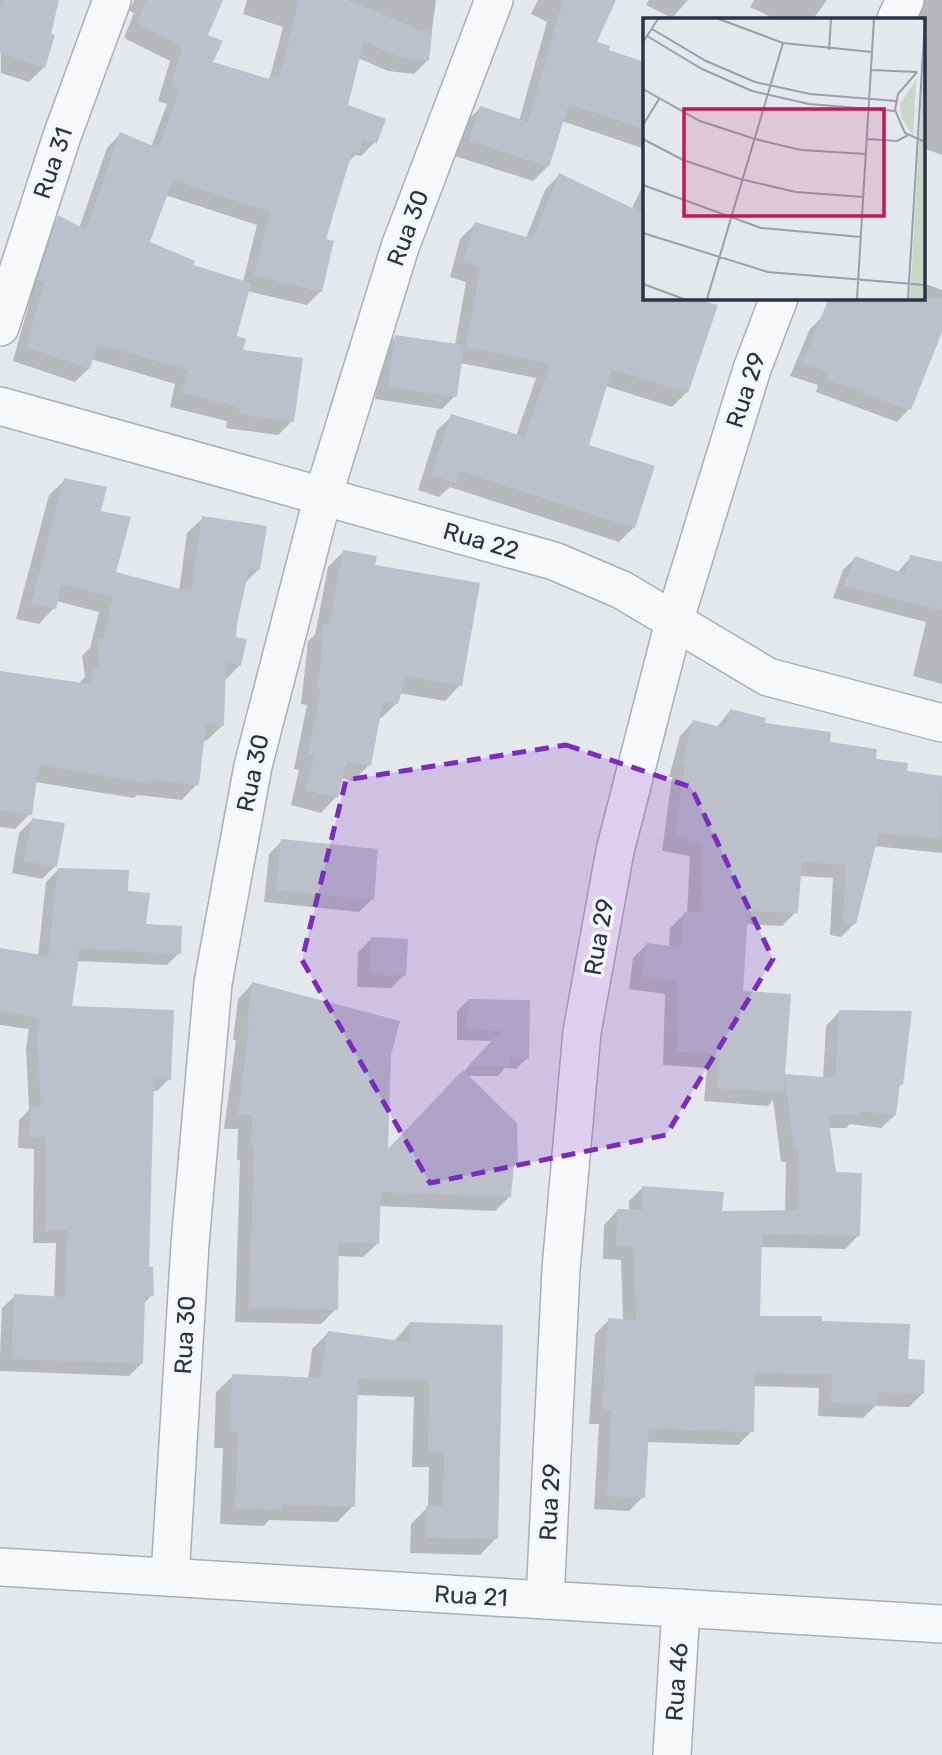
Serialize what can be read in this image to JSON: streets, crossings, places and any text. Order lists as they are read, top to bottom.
{
  "streets": {
    "street": [
      "Rua 31",
      "Rua 30",
      "Rua 29",
      "Rua 22",
      "Rua 21",
      "Rua 46"
    ]
  },
  "crossings": [
    ["Rua 30", "Rua 22"],
    ["Rua 30", "Rua 21"],
    ["Rua 29", "Rua 22"],
    ["Rua 29", "Rua 21"],
    ["Rua 21", "Rua 46"]
  ]
}
